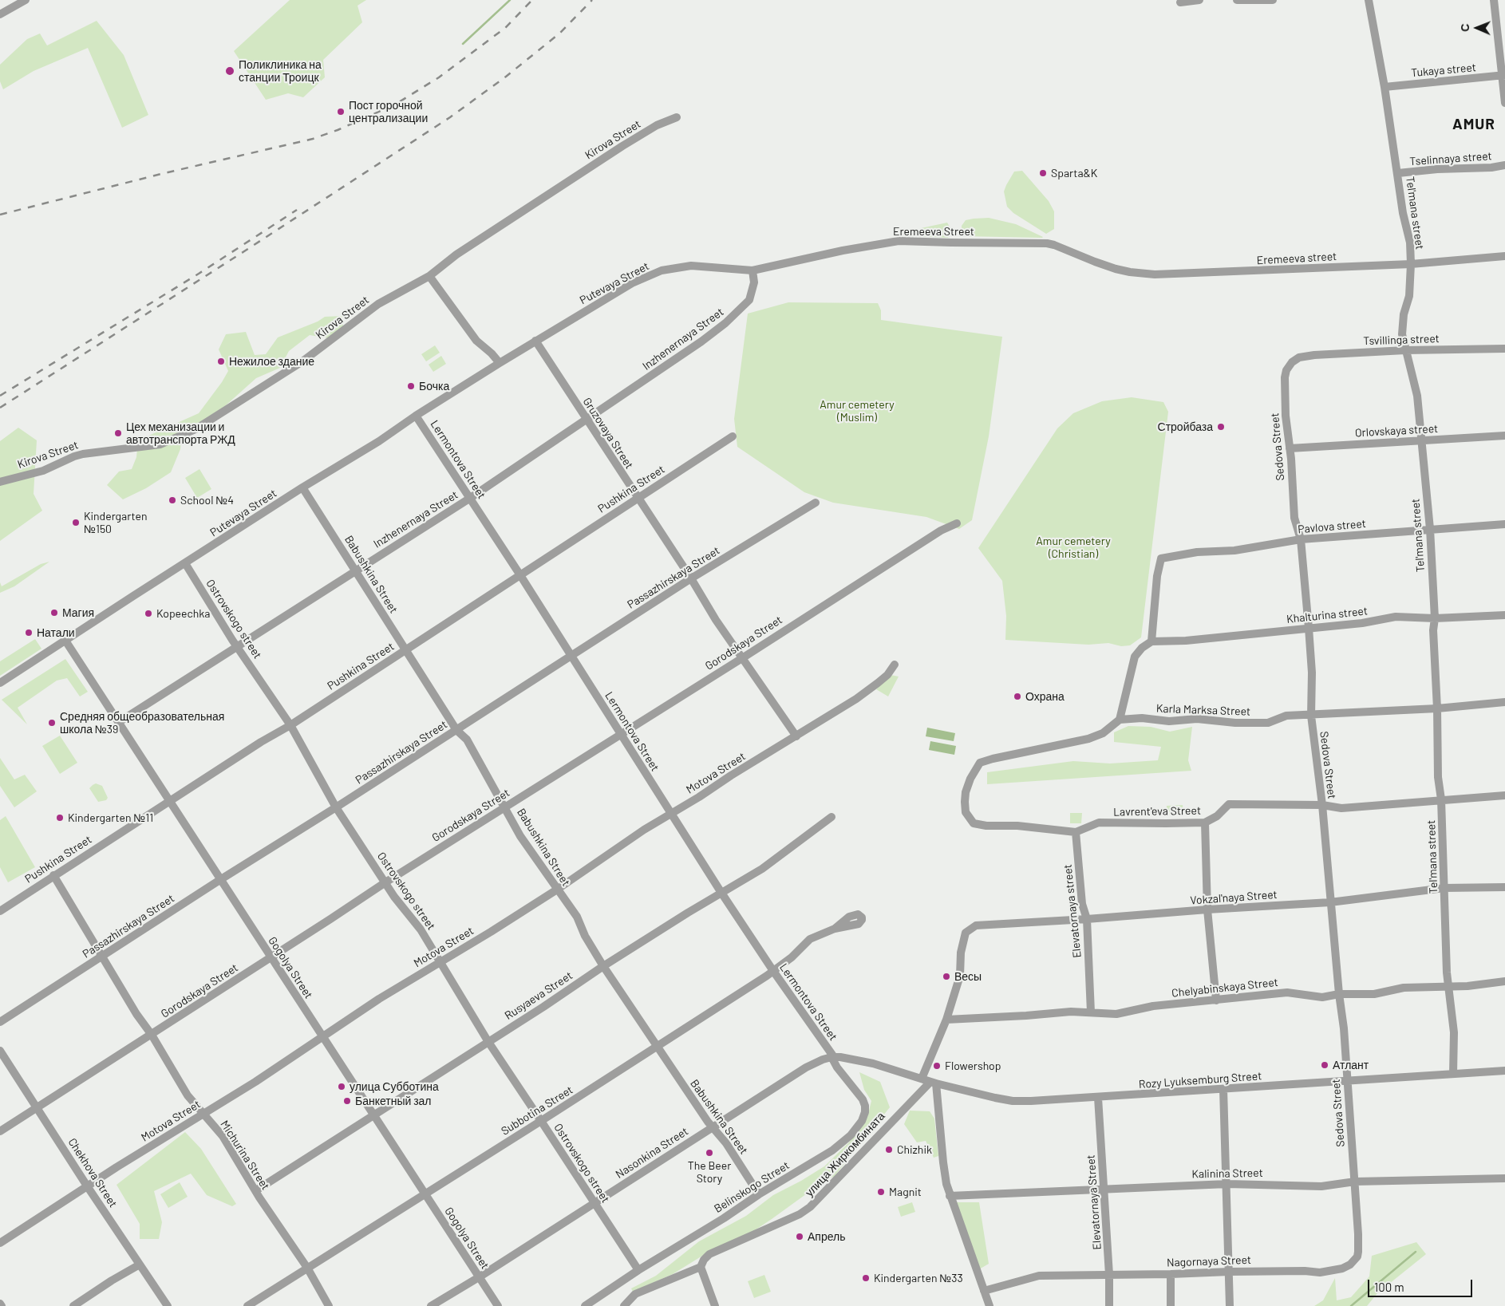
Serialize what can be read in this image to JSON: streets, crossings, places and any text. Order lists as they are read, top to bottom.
{
  "streets": {
    "street": [
      "Tukaya street",
      "Kirova Street",
      "Tselinnaya street",
      "Tel'mana street",
      "Eremeeva Street",
      "Putevaya Street",
      "Inzhenernaya Street",
      "Tsvillinga street",
      "Orlovskaya street",
      "Gruzovaya Street",
      "Sedova Street",
      "Lermontova Street",
      "Pushkina Street",
      "Pavlova street",
      "Babushkina Street",
      "Passazhirskaya Street",
      "Khalturina street",
      "Ostrovskogo street",
      "Gorodskaya Street",
      "Karla Marksa Street",
      "Motova Street",
      "Lavrent'eva Street",
      "Vokzal'naya Street",
      "Elevatornaya street",
      "Gogolya Street",
      "Chelyabinskaya Street",
      "Rusyaeva Street",
      "Rozy Lyuksemburg Street",
      "Subbotina Street",
      "Nasonkina Street",
      "улица Жиркомбината",
      "Michurina Street",
      "Chekhova Street",
      "Kalinina Street",
      "Belinskogo Street",
      "Elevatornaya Street",
      "Nagornaya Street"
    ]
  },
  "crossings": [
    ["Tukaya street", "Tel'mana street"],
    ["Tselinnaya street", "Tel'mana street"],
    ["Tel'mana street", "Eremeeva Street"],
    ["Tel'mana street", "Tsvillinga street"],
    ["Tel'mana street", "Orlovskaya street"],
    ["Tel'mana street", "Pavlova street"],
    ["Tel'mana street", "Khalturina street"],
    ["Tel'mana street", "Karla Marksa Street"],
    ["Tel'mana street", "Lavrent'eva Street"],
    ["Tel'mana street", "Vokzal'naya Street"],
    ["Tel'mana street", "Chelyabinskaya Street"],
    ["Tel'mana street", "Rozy Lyuksemburg Street"],
    ["Eremeeva Street", "Putevaya Street"],
    ["Eremeeva Street", "Inzhenernaya Street"],
    ["Putevaya Street", "Inzhenernaya Street"],
    ["Putevaya Street", "Gruzovaya Street"],
    ["Putevaya Street", "Lermontova Street"],
    ["Putevaya Street", "Babushkina Street"],
    ["Putevaya Street", "Ostrovskogo street"],
    ["Putevaya Street", "Gogolya Street"],
    ["Inzhenernaya Street", "Gruzovaya Street"],
    ["Inzhenernaya Street", "Lermontova Street"],
    ["Inzhenernaya Street", "Babushkina Street"],
    ["Inzhenernaya Street", "Ostrovskogo street"],
    ["Inzhenernaya Street", "Gogolya Street"],
    ["Tsvillinga street", "Sedova Street"],
    ["Orlovskaya street", "Sedova Street"],
    ["Gruzovaya Street", "Pushkina Street"],
    ["Gruzovaya Street", "Passazhirskaya Street"],
    ["Gruzovaya Street", "Gorodskaya Street"],
    ["Gruzovaya Street", "Motova Street"],
    ["Sedova Street", "Pavlova street"],
    ["Sedova Street", "Khalturina street"],
    ["Sedova Street", "Karla Marksa Street"],
    ["Sedova Street", "Lavrent'eva Street"],
    ["Sedova Street", "Vokzal'naya Street"],
    ["Sedova Street", "Chelyabinskaya Street"],
    ["Sedova Street", "Rozy Lyuksemburg Street"],
    ["Sedova Street", "Kalinina Street"],
    ["Sedova Street", "Nagornaya Street"],
    ["Lermontova Street", "Pushkina Street"],
    ["Lermontova Street", "Passazhirskaya Street"],
    ["Lermontova Street", "Gorodskaya Street"],
    ["Lermontova Street", "Motova Street"],
    ["Lermontova Street", "Rusyaeva Street"],
    ["Lermontova Street", "Subbotina Street"],
    ["Lermontova Street", "Nasonkina Street"],
    ["Lermontova Street", "Belinskogo Street"],
    ["Pushkina Street", "Babushkina Street"],
    ["Pushkina Street", "Ostrovskogo street"],
    ["Pushkina Street", "Gogolya Street"],
    ["Pushkina Street", "Michurina Street"],
    ["Pavlova street", "Khalturina street"],
    ["Babushkina Street", "Passazhirskaya Street"],
    ["Babushkina Street", "Gorodskaya Street"],
    ["Babushkina Street", "Motova Street"],
    ["Babushkina Street", "Rusyaeva Street"],
    ["Babushkina Street", "Subbotina Street"],
    ["Babushkina Street", "Nasonkina Street"],
    ["Babushkina Street", "Belinskogo Street"],
    ["Passazhirskaya Street", "Ostrovskogo street"],
    ["Passazhirskaya Street", "Gogolya Street"],
    ["Passazhirskaya Street", "Michurina Street"],
    ["Ostrovskogo street", "Gorodskaya Street"],
    ["Ostrovskogo street", "Motova Street"],
    ["Ostrovskogo street", "Rusyaeva Street"],
    ["Ostrovskogo street", "Subbotina Street"],
    ["Ostrovskogo street", "Nasonkina Street"],
    ["Ostrovskogo street", "Belinskogo Street"],
    ["Gorodskaya Street", "Gogolya Street"],
    ["Gorodskaya Street", "Michurina Street"],
    ["Gorodskaya Street", "Chekhova Street"],
    ["Karla Marksa Street", "Lavrent'eva Street"],
    ["Motova Street", "Gogolya Street"],
    ["Motova Street", "Michurina Street"],
    ["Motova Street", "Chekhova Street"],
    ["Lavrent'eva Street", "Elevatornaya street"],
    ["Vokzal'naya Street", "Elevatornaya street"],
    ["Vokzal'naya Street", "Chelyabinskaya Street"],
    ["Elevatornaya street", "Chelyabinskaya Street"],
    ["Gogolya Street", "Rusyaeva Street"],
    ["Gogolya Street", "Subbotina Street"],
    ["Gogolya Street", "Nasonkina Street"],
    ["Rusyaeva Street", "Michurina Street"],
    ["Rozy Lyuksemburg Street", "Nasonkina Street"],
    ["Rozy Lyuksemburg Street", "улица Жиркомбината"],
    ["Rozy Lyuksemburg Street", "Elevatornaya Street"],
    ["Subbotina Street", "Michurina Street"],
    ["Nasonkina Street", "Belinskogo Street"],
    ["Kalinina Street", "Elevatornaya Street"],
    ["Kalinina Street", "Nagornaya Street"],
    ["Elevatornaya Street", "Nagornaya Street"]
  ],
  "districts": ["AMUR"],
  "parks": ["Amur cemetery (Muslim)", "Amur cemetery (Christian)"],
  "places": [
    "Поликлиника на станции Троицк",
    "Пост горочной централизации",
    "Sparta&K",
    "Нежилое здание",
    "Бочка",
    "Стройбаза",
    "Цех механизации и автотранспорта РЖД",
    "School №4",
    "Kindergarten №150",
    "Магия",
    "Kopeechka",
    "Натали",
    "Охрана",
    "Средняя общеобразовательная школа №39",
    "Kindergarten №11",
    "Весы",
    "Атлант",
    "Flowershop",
    "улица Субботина",
    "Банкетный зал",
    "Chizhik",
    "The Beer Story",
    "Magnit",
    "Апрель",
    "Kindergarten №33"
  ],
  "scale_bar": "100 m",
  "north": "left"
}
